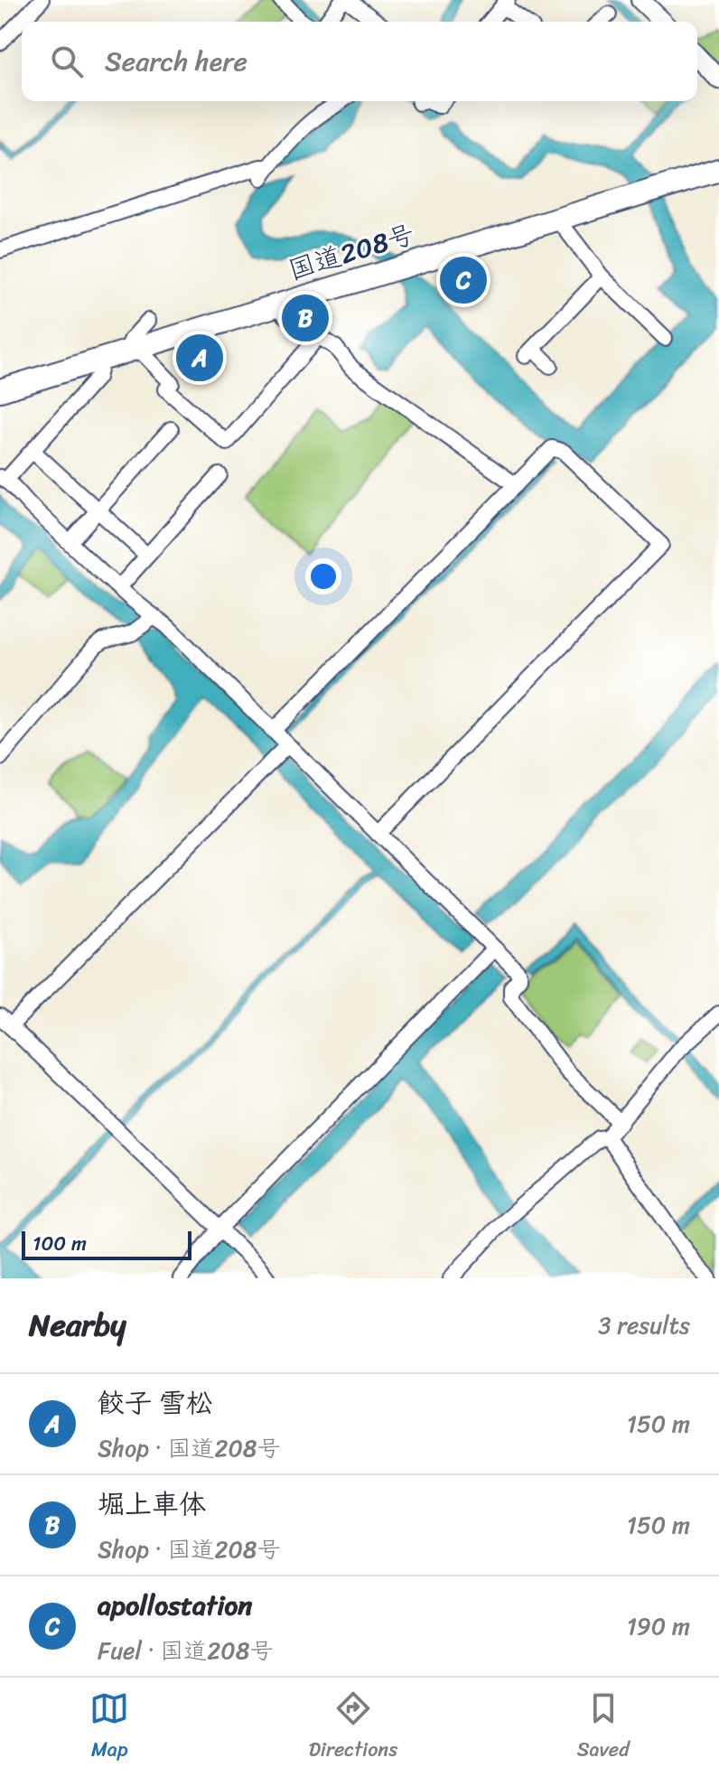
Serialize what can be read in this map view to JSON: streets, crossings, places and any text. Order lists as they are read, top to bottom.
{
  "streets": {
    "highway": ["国道208号"]
  },
  "scale_bar": "100 m",
  "page": {
    "search": "Search here",
    "pins": ["C", "B", "A"],
    "scale": "100 m",
    "heading": ["Nearby", "3 results"],
    "list": [
      {
        "mark": "A",
        "name": "餃子 雪松",
        "note": "Shop · 国道208号",
        "value": "150 m"
      },
      {
        "mark": "B",
        "name": "堀上車体",
        "note": "Shop · 国道208号",
        "value": "150 m"
      },
      {
        "mark": "C",
        "name": "apollostation",
        "note": "Fuel · 国道208号",
        "value": "190 m"
      }
    ],
    "nav": ["Map", "Directions", "Saved"]
  }
}
